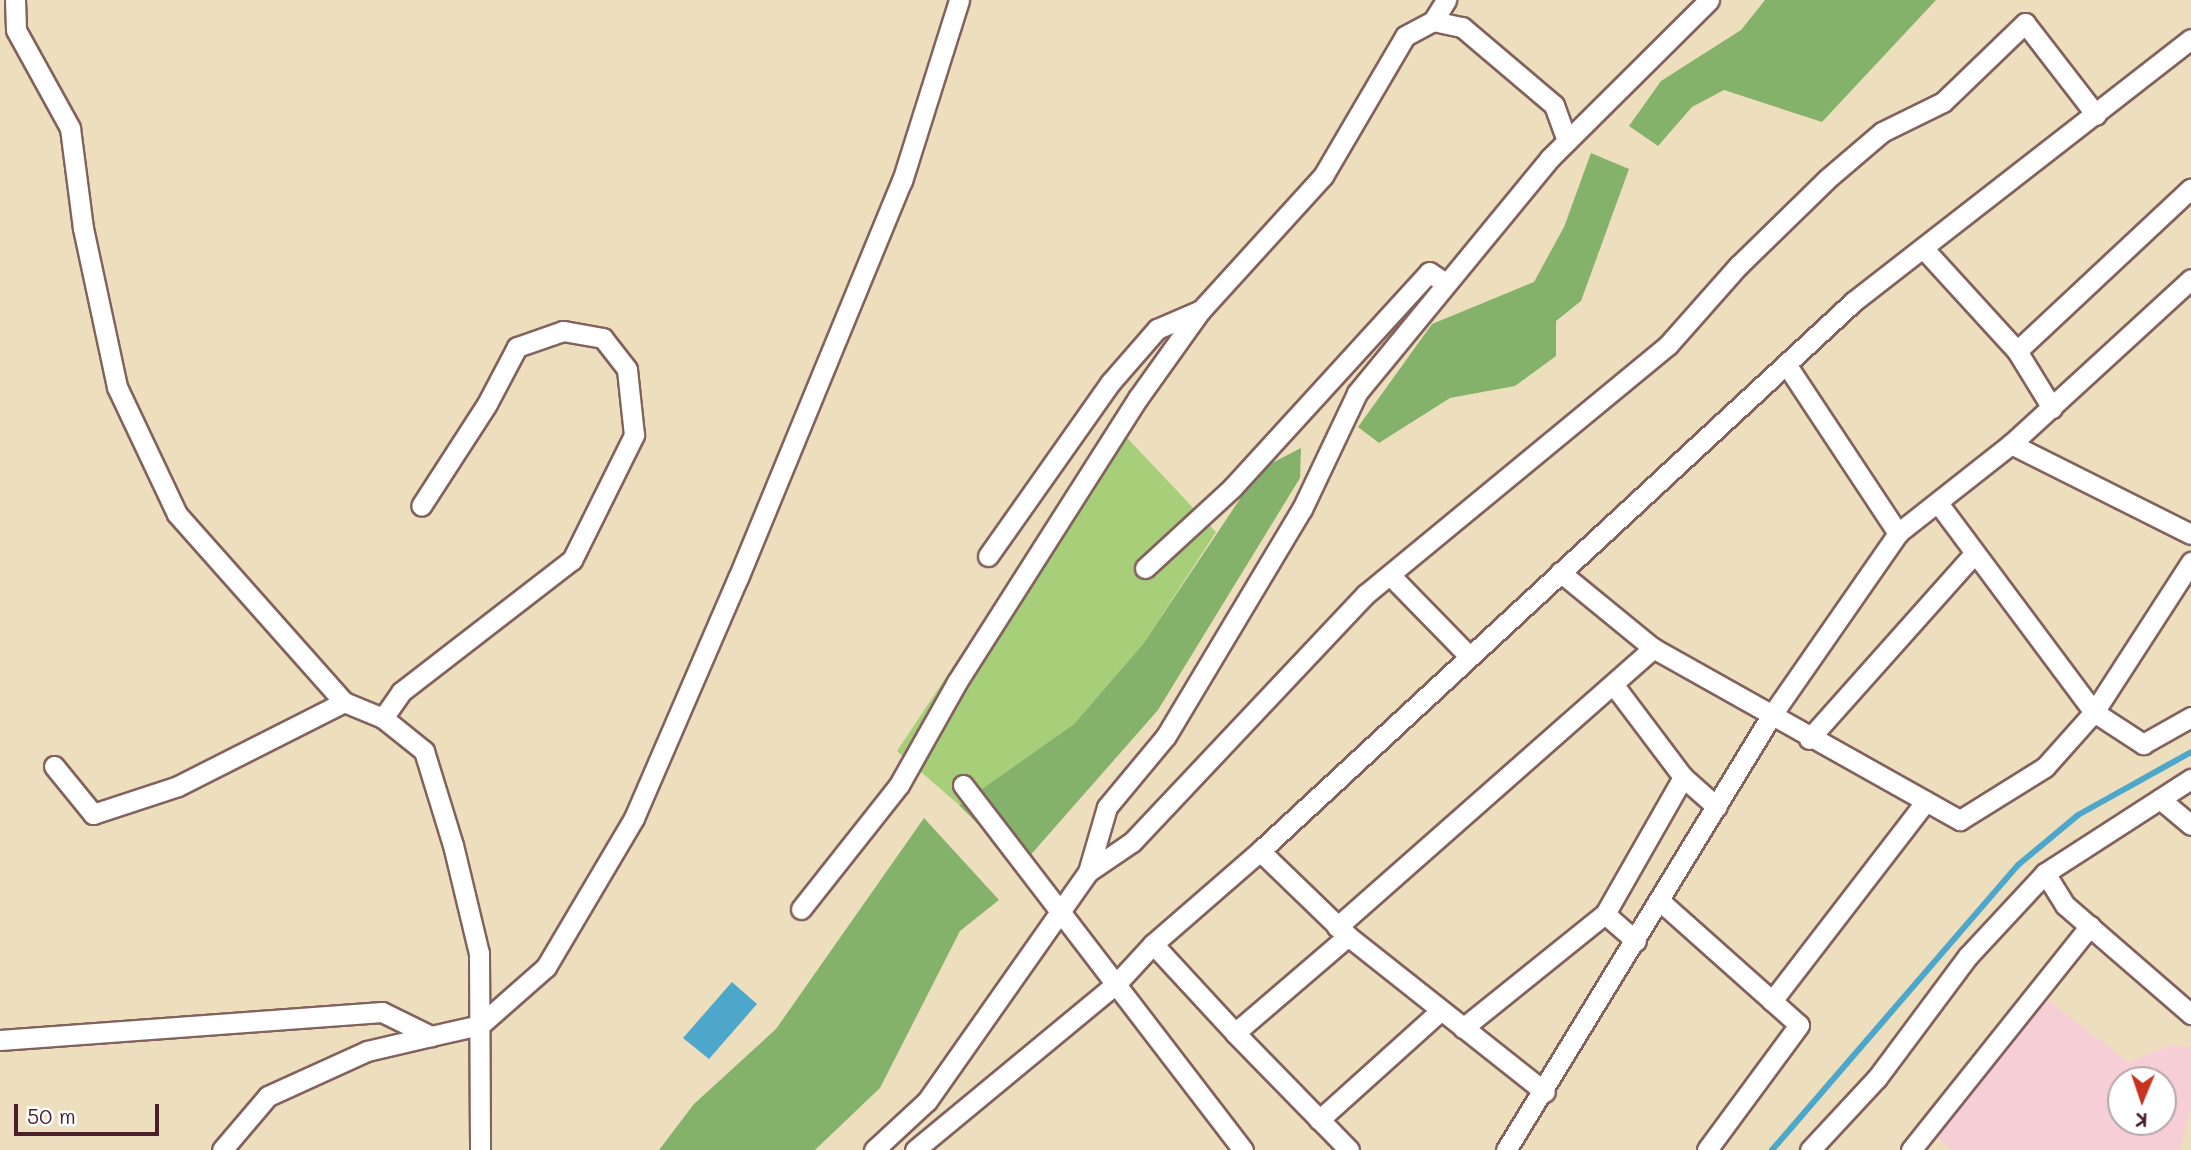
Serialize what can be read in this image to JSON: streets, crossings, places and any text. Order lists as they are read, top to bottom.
{
  "scale_bar": "50 m",
  "north": "bottom"
}
